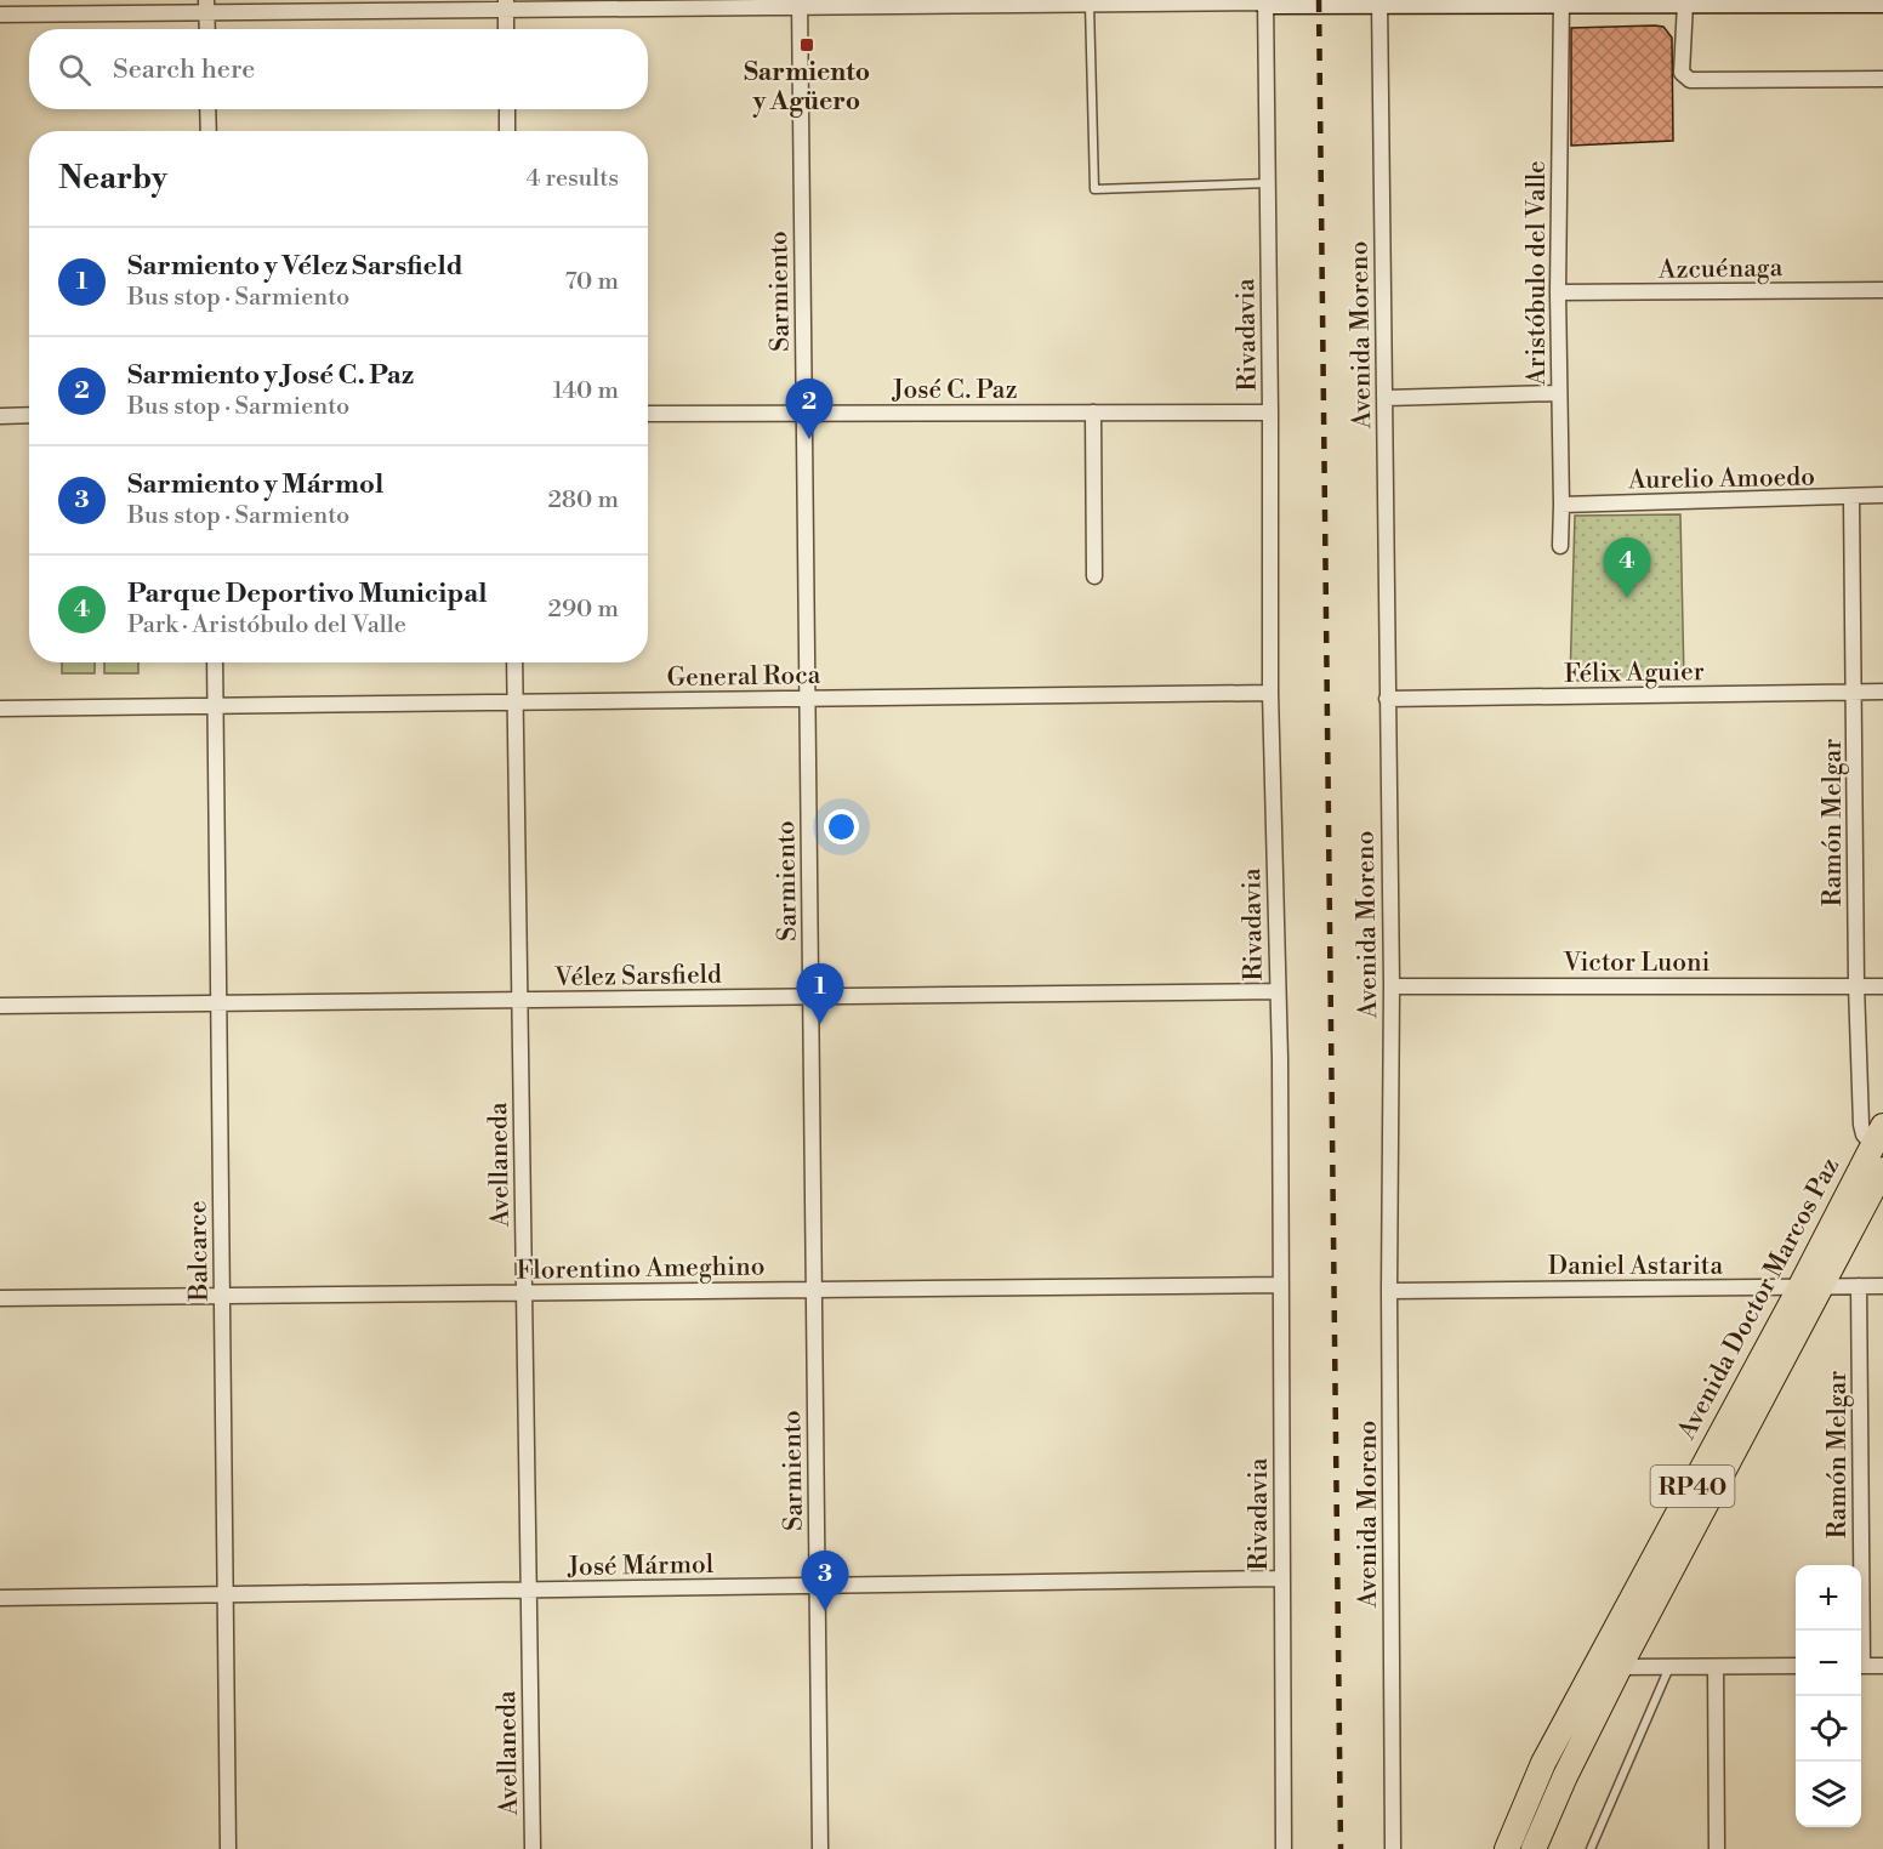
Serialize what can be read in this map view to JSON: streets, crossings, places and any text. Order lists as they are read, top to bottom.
{
  "streets": {
    "main road": ["Avenida Doctor Marcos Paz", "RP40"],
    "street": [
      "Azcuénaga",
      "Aristóbulo del Valle",
      "Sarmiento",
      "Rivadavia",
      "Avenida Moreno",
      "José C. Paz",
      "Aurelio Amoedo",
      "Félix Aguier",
      "General Roca",
      "Ramón Melgar",
      "Victor Luoni",
      "Vélez Sarsfield",
      "Avellaneda",
      "Balcarce",
      "Daniel Astarita",
      "Florentino Ameghino",
      "José Mármol"
    ]
  },
  "crossings": [
    ["Azcuénaga", "Aristóbulo del Valle"],
    ["Aristóbulo del Valle", "Aurelio Amoedo"],
    ["Sarmiento", "José C. Paz"],
    ["Sarmiento", "General Roca"],
    ["Sarmiento", "Vélez Sarsfield"],
    ["Sarmiento", "Florentino Ameghino"],
    ["Sarmiento", "José Mármol"],
    ["Rivadavia", "José C. Paz"],
    ["Rivadavia", "General Roca"],
    ["Rivadavia", "Vélez Sarsfield"],
    ["Rivadavia", "Florentino Ameghino"],
    ["Rivadavia", "José Mármol"],
    ["Avenida Moreno", "Félix Aguier"],
    ["Avenida Moreno", "Victor Luoni"],
    ["Avenida Moreno", "Daniel Astarita"],
    ["Aurelio Amoedo", "Ramón Melgar"],
    ["Félix Aguier", "Ramón Melgar"],
    ["General Roca", "Avellaneda"],
    ["General Roca", "Balcarce"],
    ["Ramón Melgar", "Victor Luoni"],
    ["Ramón Melgar", "Daniel Astarita"],
    ["Ramón Melgar", "Avenida Doctor Marcos Paz"],
    ["Vélez Sarsfield", "Avellaneda"],
    ["Vélez Sarsfield", "Balcarce"],
    ["Avellaneda", "Florentino Ameghino"],
    ["Avellaneda", "José Mármol"],
    ["Balcarce", "Florentino Ameghino"],
    ["Balcarce", "José Mármol"],
    ["Daniel Astarita", "Avenida Doctor Marcos Paz"]
  ],
  "places": {
    "transit": ["Sarmiento y Agüero"]
  },
  "page": {
    "search": "Search here",
    "heading": ["Nearby", "4 results"],
    "list": [
      {
        "mark": "1",
        "name": "Sarmiento y Vélez Sarsfield",
        "note": "Bus stop · Sarmiento",
        "value": "70 m"
      },
      {
        "mark": "2",
        "name": "Sarmiento y José C. Paz",
        "note": "Bus stop · Sarmiento",
        "value": "140 m"
      },
      {
        "mark": "3",
        "name": "Sarmiento y Mármol",
        "note": "Bus stop · Sarmiento",
        "value": "280 m"
      },
      {
        "mark": "4",
        "name": "Parque Deportivo Municipal",
        "note": "Park · Aristóbulo del Valle",
        "value": "290 m"
      }
    ],
    "pins": [
      "2",
      "4",
      "1",
      "3"
    ],
    "map_buttons": ["+", "−"]
  }
}
